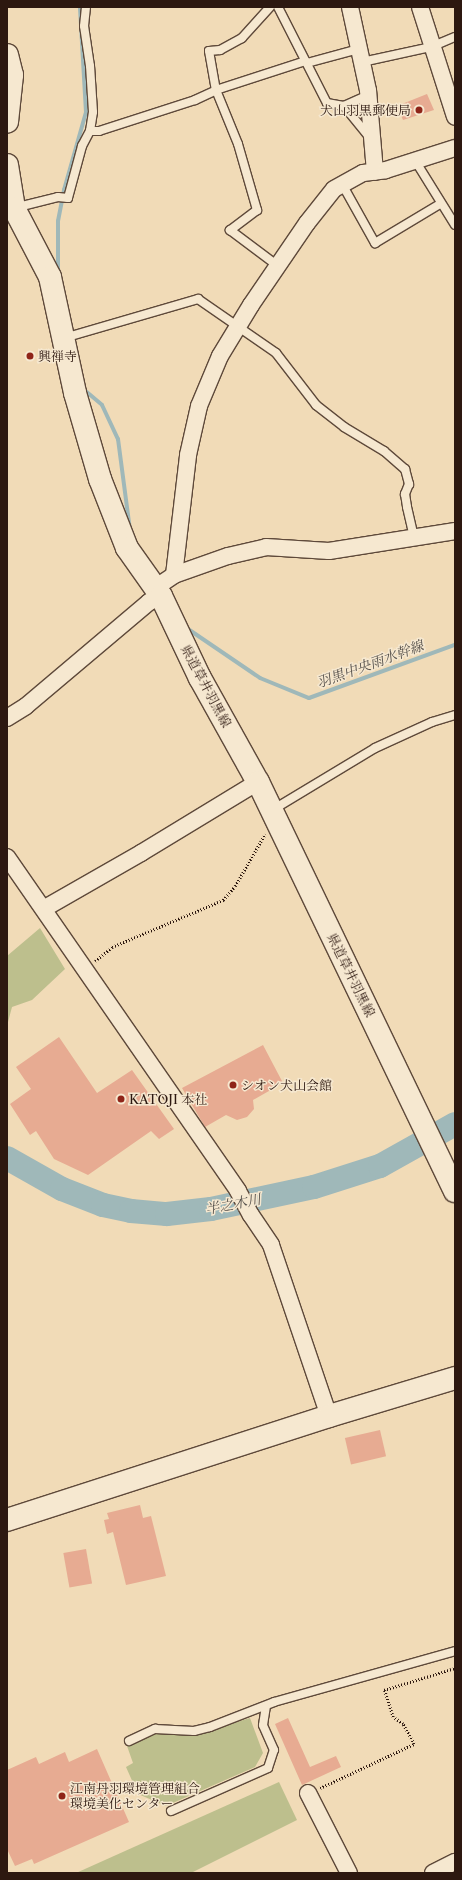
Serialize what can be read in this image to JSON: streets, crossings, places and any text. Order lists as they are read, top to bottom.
{
  "streets": {
    "main road": ["県道草井羽黒線"]
  },
  "water": ["羽黒中央雨水幹線", "半之木川"],
  "places": [
    "犬山羽黒郵便局",
    "興禅寺",
    "シオン犬山会館",
    "KATOJI 本社",
    "江南丹羽環境管理組合 環境美化センター"
  ]
}
